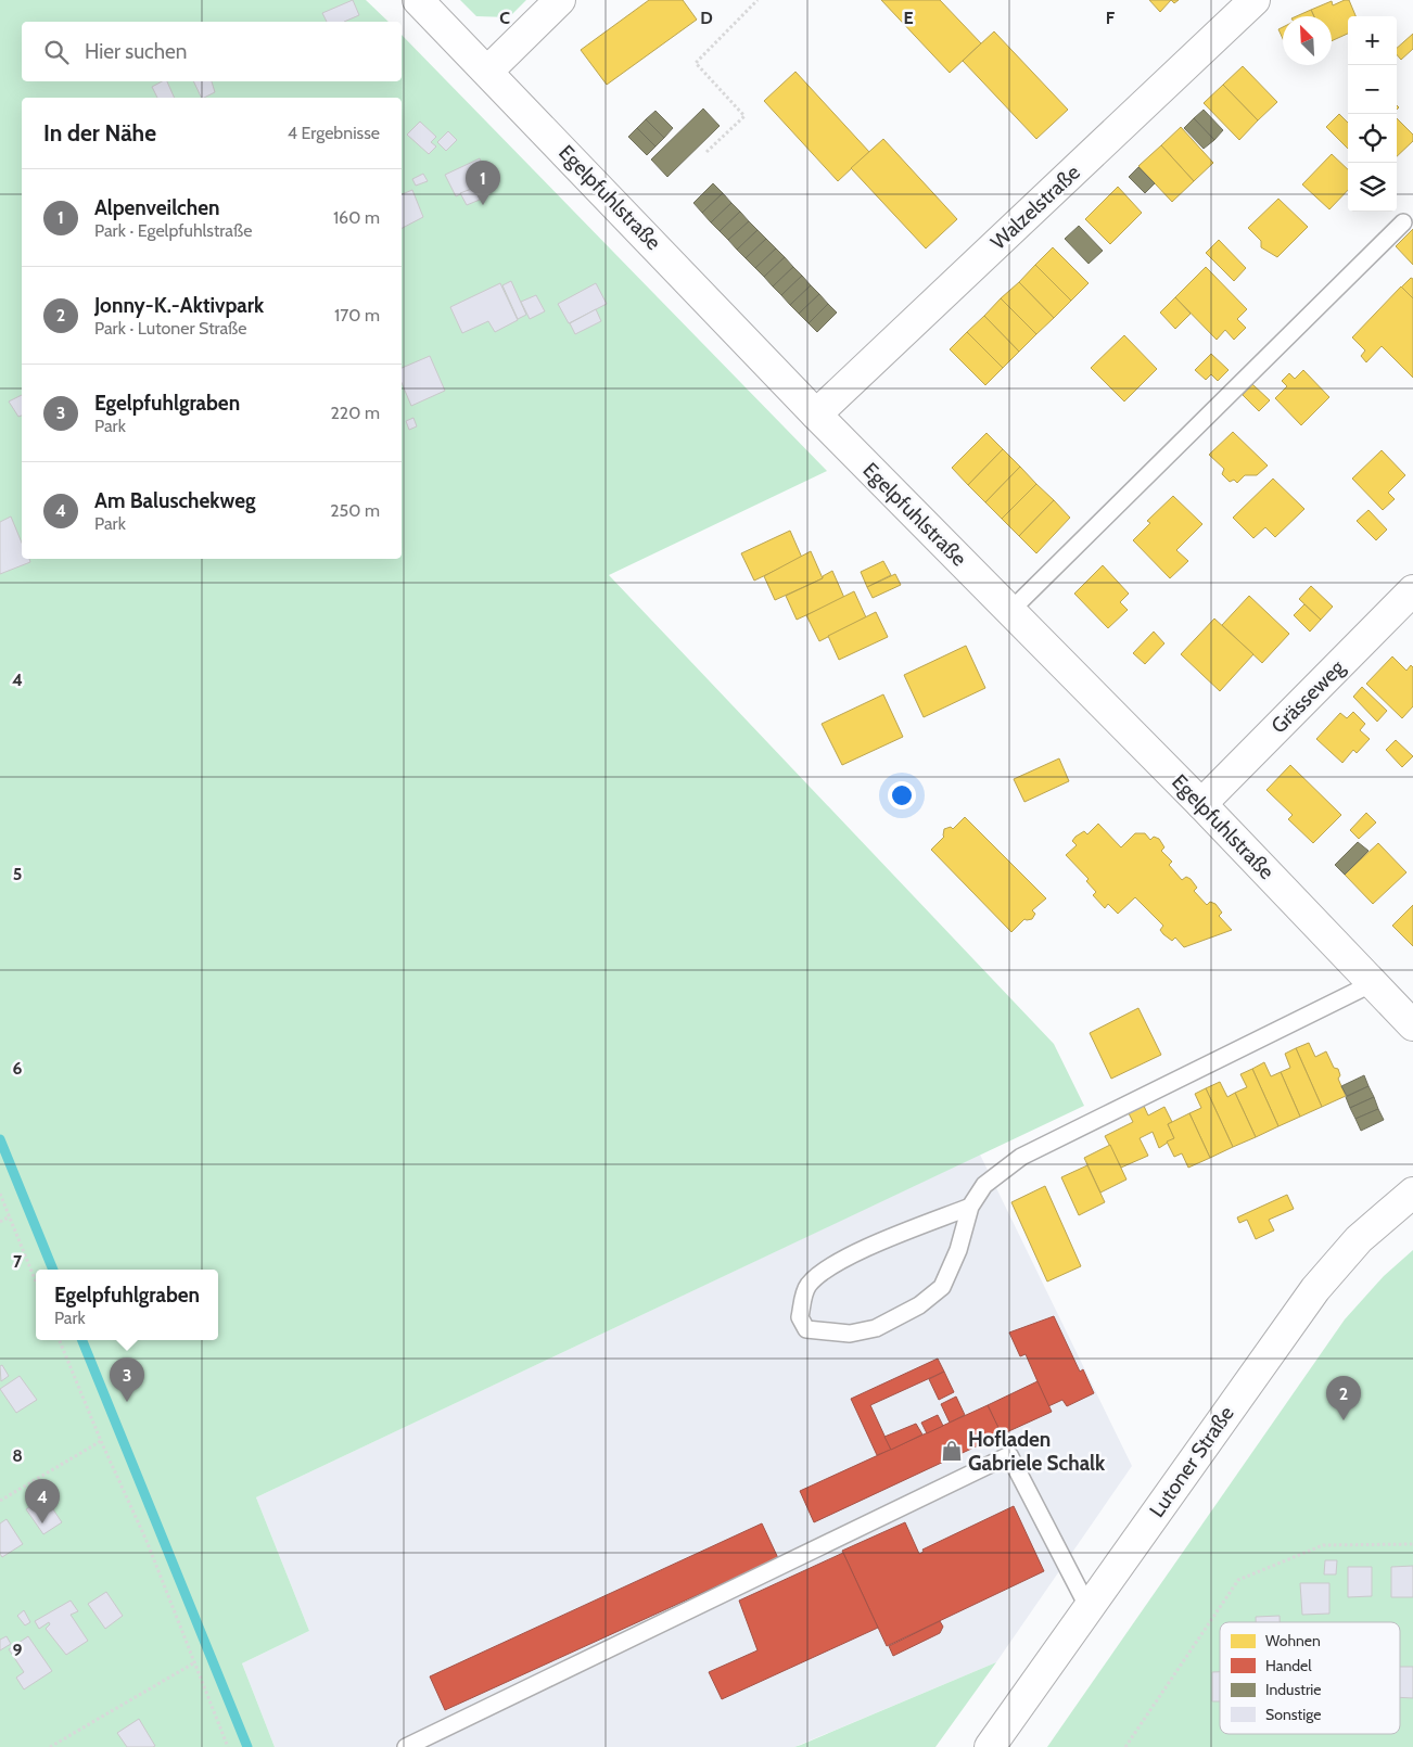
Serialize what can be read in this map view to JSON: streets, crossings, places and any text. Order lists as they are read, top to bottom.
{
  "streets": {
    "street": [
      "Egelpfuhlstraße",
      "Walzelstraße",
      "Grässeweg",
      "Lutoner Straße"
    ]
  },
  "crossings": [
    ["Egelpfuhlstraße", "Walzelstraße"],
    ["Egelpfuhlstraße", "Grässeweg"]
  ],
  "places": {
    "shop": ["Hofladen Gabriele Schalk"]
  },
  "legend": [
    "Wohnen",
    "Handel",
    "Industrie",
    "Sonstige"
  ],
  "north": "top left",
  "page": {
    "map_buttons": ["+", "−"],
    "search": "Hier suchen",
    "heading": ["In der Nähe", "4 Ergebnisse"],
    "pins": [
      "1",
      "3",
      "2",
      "4"
    ],
    "list": [
      {
        "mark": "1",
        "name": "Alpenveilchen",
        "note": "Park · Egelpfuhlstraße",
        "value": "160 m"
      },
      {
        "mark": "2",
        "name": "Jonny-K.-Aktivpark",
        "note": "Park · Lutoner Straße",
        "value": "170 m"
      },
      {
        "mark": "3",
        "name": "Egelpfuhlgraben",
        "note": "Park",
        "value": "220 m"
      },
      {
        "mark": "4",
        "name": "Am Baluschekweg",
        "note": "Park",
        "value": "250 m"
      }
    ],
    "popup": ["Egelpfuhlgraben", "Park"]
  },
  "grid": {
    "columns": [
      "C",
      "D",
      "E",
      "F"
    ],
    "rows": [
      "4",
      "5",
      "6",
      "7",
      "8",
      "9"
    ]
  }
}
